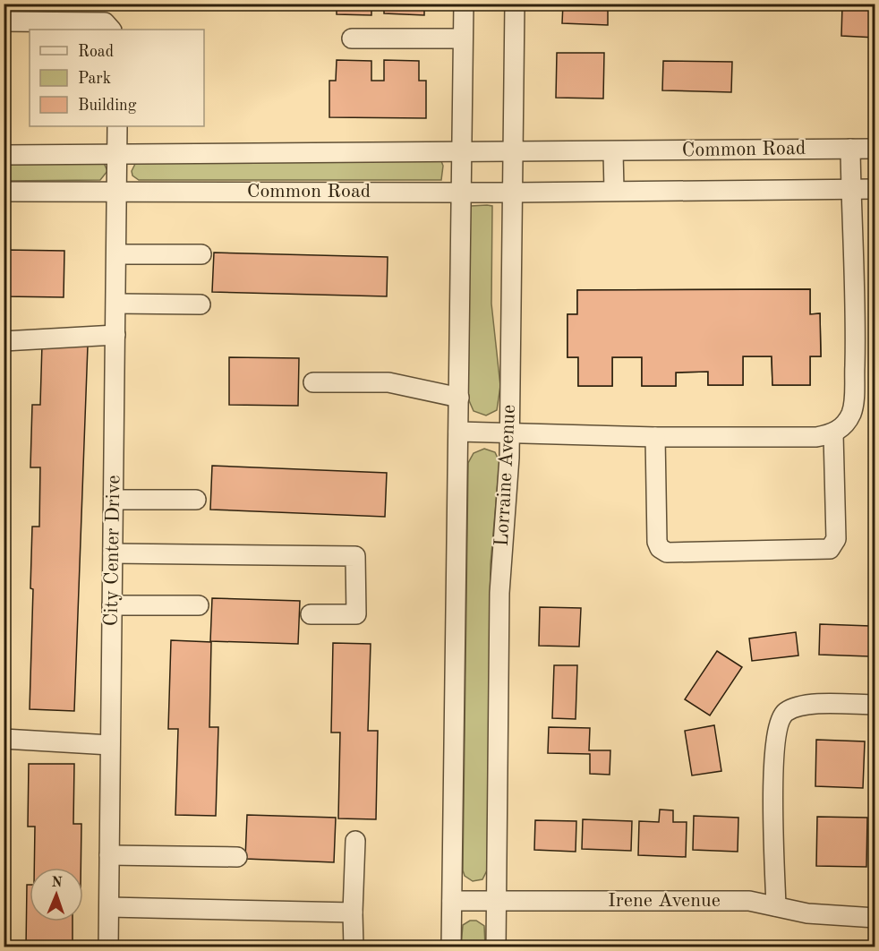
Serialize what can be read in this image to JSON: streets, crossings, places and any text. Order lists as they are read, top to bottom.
{
  "streets": {
    "street": [
      "Common Road",
      "Lorraine Avenue",
      "City Center Drive",
      "Irene Avenue"
    ]
  },
  "crossings": [
    ["Common Road", "Lorraine Avenue"],
    ["Common Road", "City Center Drive"],
    ["Lorraine Avenue", "Irene Avenue"]
  ],
  "legend": ["Road", "Park", "Building"],
  "north": "top"
}
